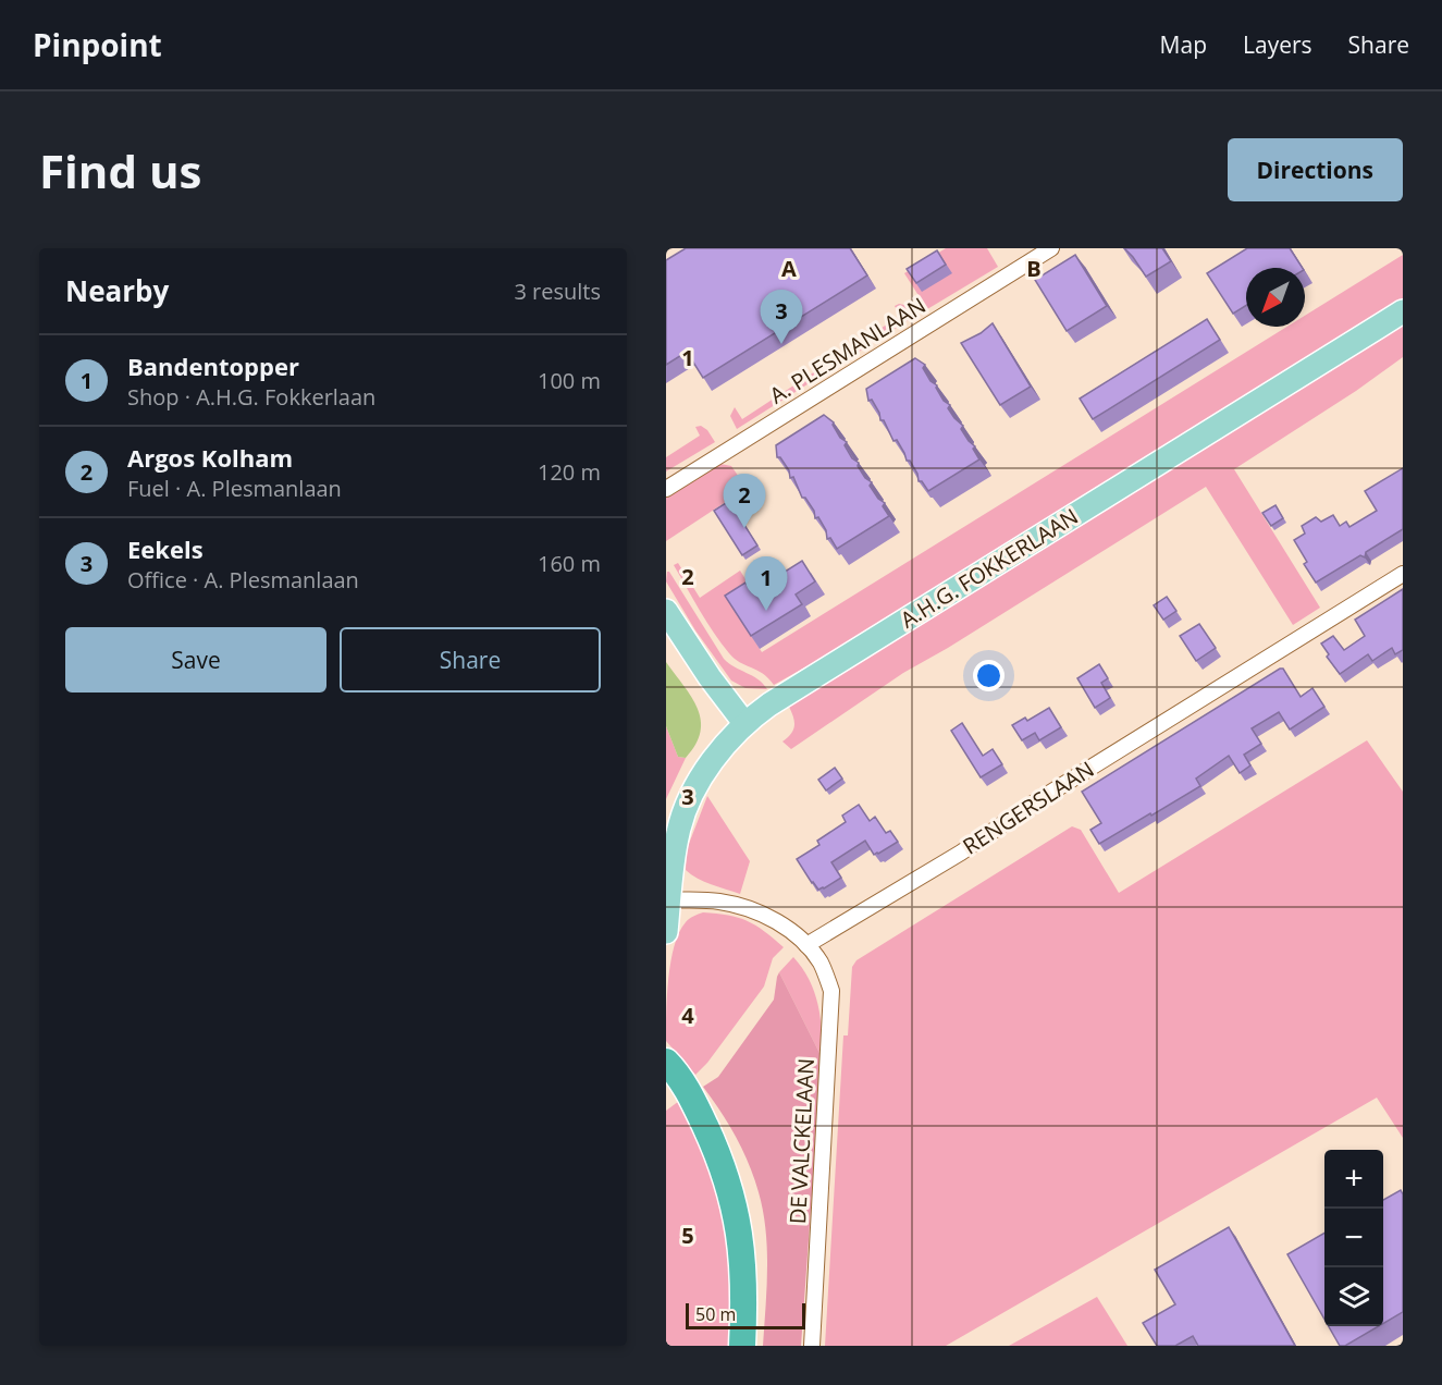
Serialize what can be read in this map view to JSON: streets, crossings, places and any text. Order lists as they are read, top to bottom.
{
  "streets": {
    "main road": ["A.H.G. FOKKERLAAN"],
    "street": ["A. PLESMANLAAN", "RENGERSLAAN", "DE VALCKELAAN"]
  },
  "crossings": [
    ["RENGERSLAAN", "DE VALCKELAAN"]
  ],
  "scale_bar": "50 m",
  "north": "bottom left",
  "page": {
    "header": "Pinpoint",
    "nav": ["Map", "Layers", "Share"],
    "buttons": [
      "Directions",
      ["Save", "Share"]
    ],
    "title": "Find us",
    "heading": ["Nearby", "3 results"],
    "pins": ["3", "2", "1"],
    "list": [
      {
        "mark": "1",
        "name": "Bandentopper",
        "note": "Shop · A.H.G. Fokkerlaan",
        "value": "100 m"
      },
      {
        "mark": "2",
        "name": "Argos Kolham",
        "note": "Fuel · A. Plesmanlaan",
        "value": "120 m"
      },
      {
        "mark": "3",
        "name": "Eekels",
        "note": "Office · A. Plesmanlaan",
        "value": "160 m"
      }
    ],
    "map_buttons": ["+", "−"],
    "scale": "50 m"
  },
  "grid": {
    "columns": ["A", "B"],
    "rows": [
      "1",
      "2",
      "3",
      "4",
      "5"
    ]
  }
}
